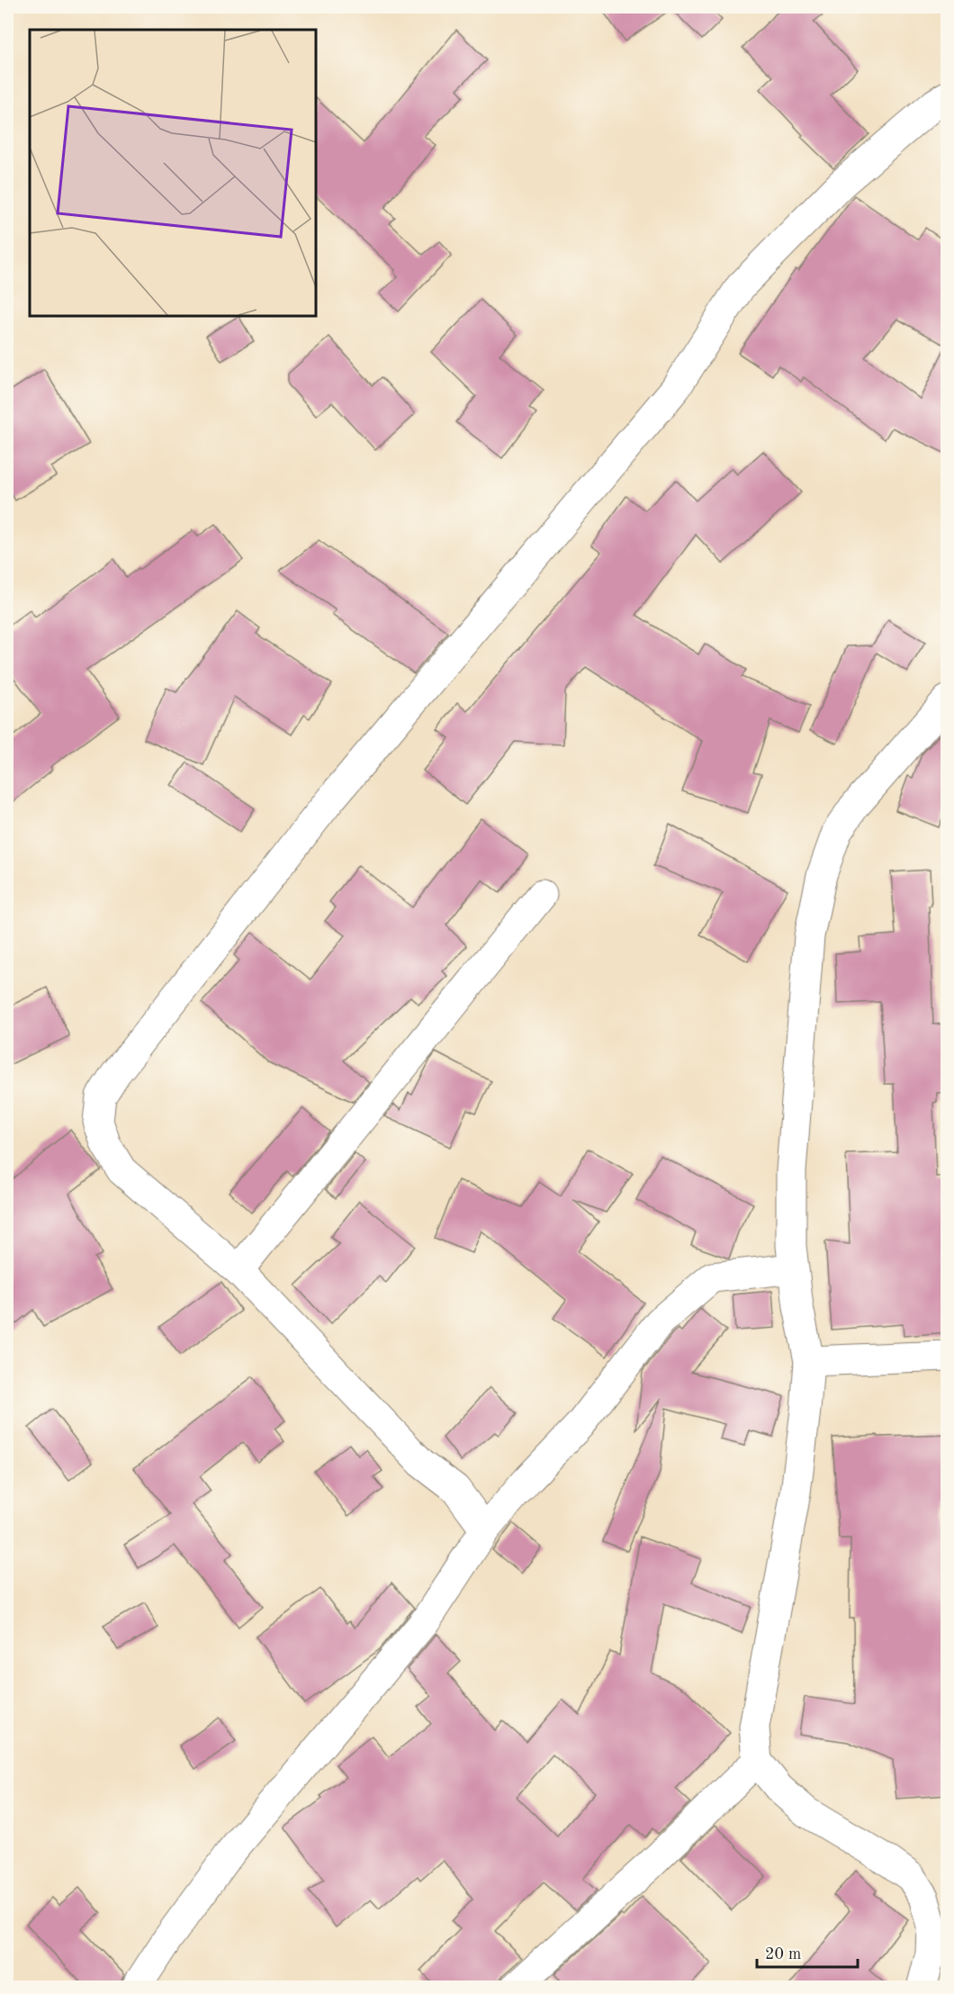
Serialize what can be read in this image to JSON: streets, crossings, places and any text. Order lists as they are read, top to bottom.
{
  "scale_bar": "20 m"
}
